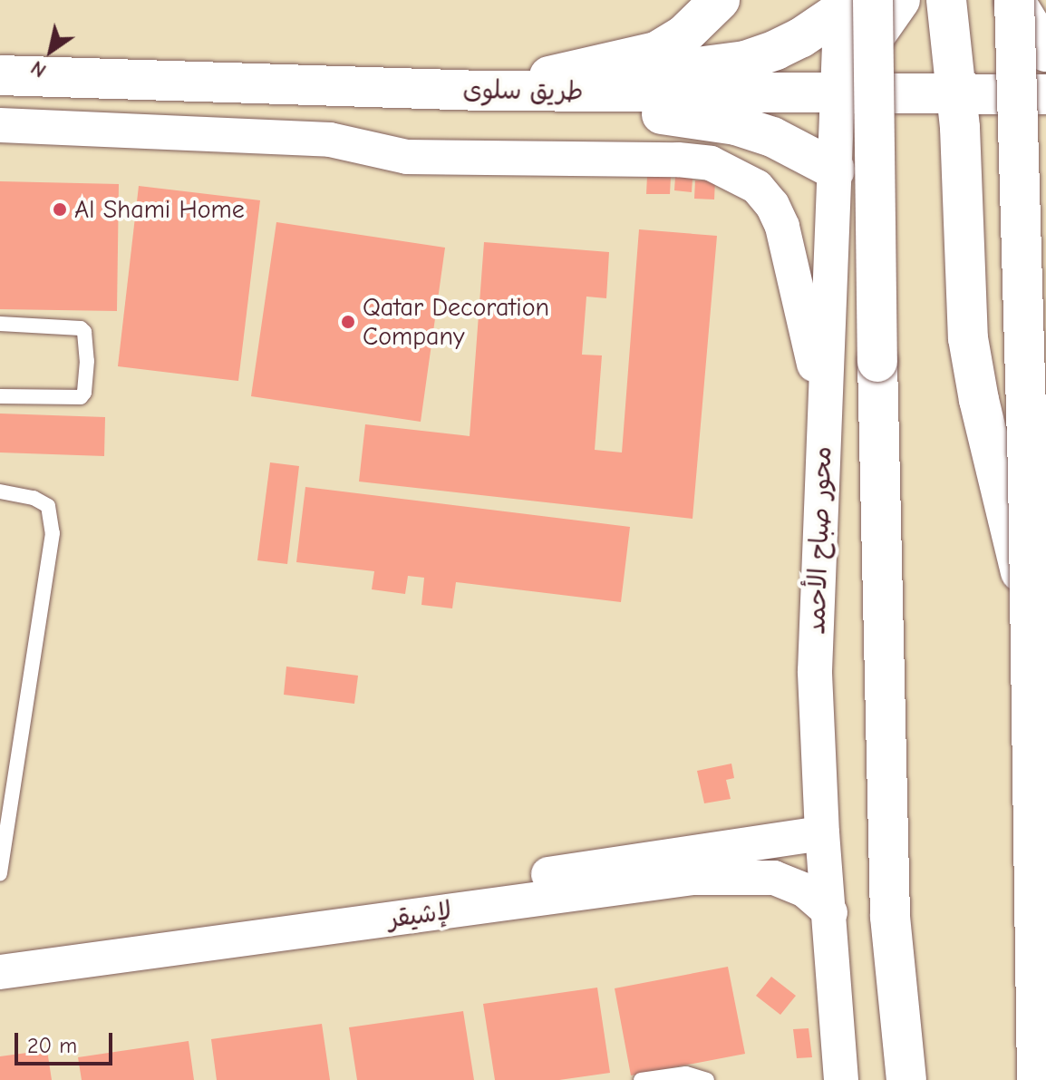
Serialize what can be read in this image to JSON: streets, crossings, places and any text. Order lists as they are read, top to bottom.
{
  "streets": {
    "main road": ["طريق سلوى"],
    "street": ["محور صباح الأحمد", "لإشيقر"]
  },
  "crossings": [
    ["طريق سلوى", "محور صباح الأحمد"],
    ["محور صباح الأحمد", "لإشيقر"]
  ],
  "places": ["Al Shami Home", "Qatar Decoration Company"],
  "scale_bar": "20 m",
  "north": "bottom left"
}
